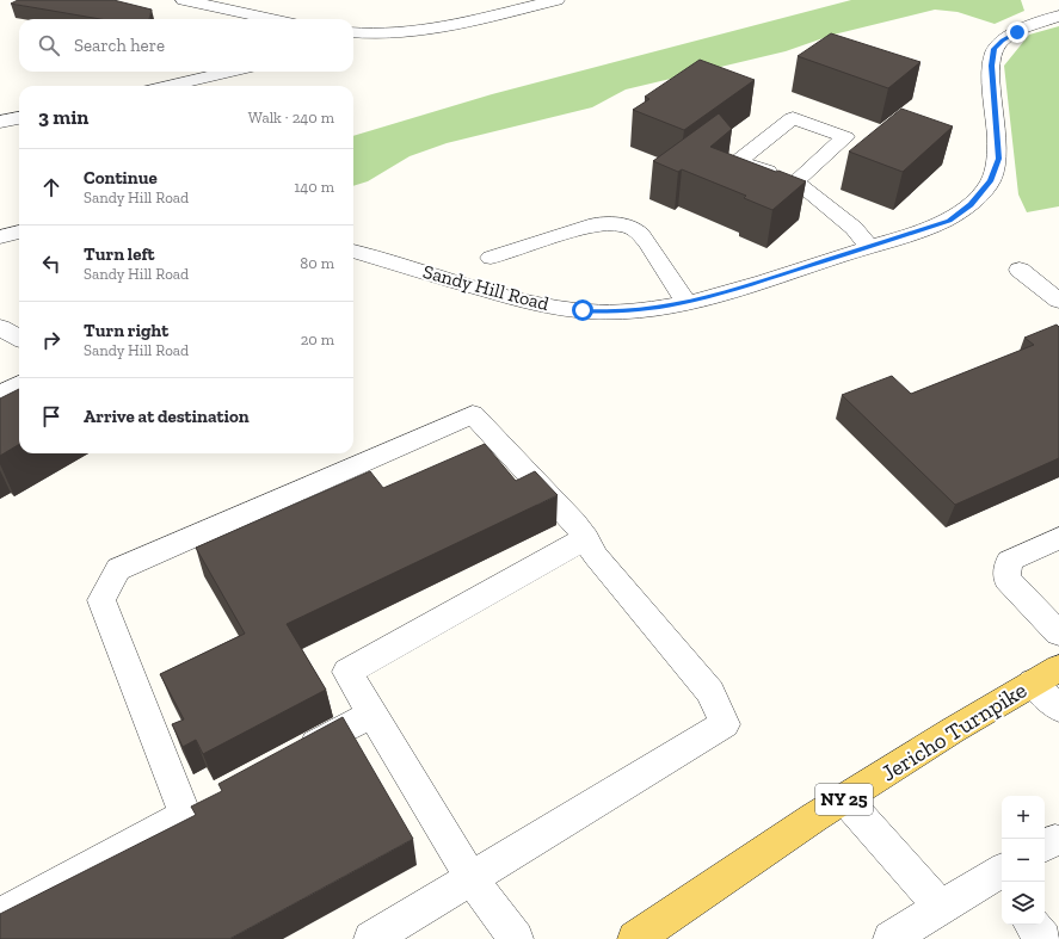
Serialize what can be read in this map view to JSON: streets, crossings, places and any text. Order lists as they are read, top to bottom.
{
  "streets": {
    "main road": ["Jericho Turnpike", "NY 25"],
    "street": ["Sandy Hill Road"]
  },
  "page": {
    "search": "Search here",
    "heading": ["3 min", "Walk · 240 m"],
    "list": [
      ["Continue", "Sandy Hill Road", "140 m"],
      ["Turn left", "Sandy Hill Road", "80 m"],
      ["Turn right", "Sandy Hill Road", "20 m"],
      "Arrive at destination"
    ],
    "map_buttons": ["+", "−"]
  }
}
